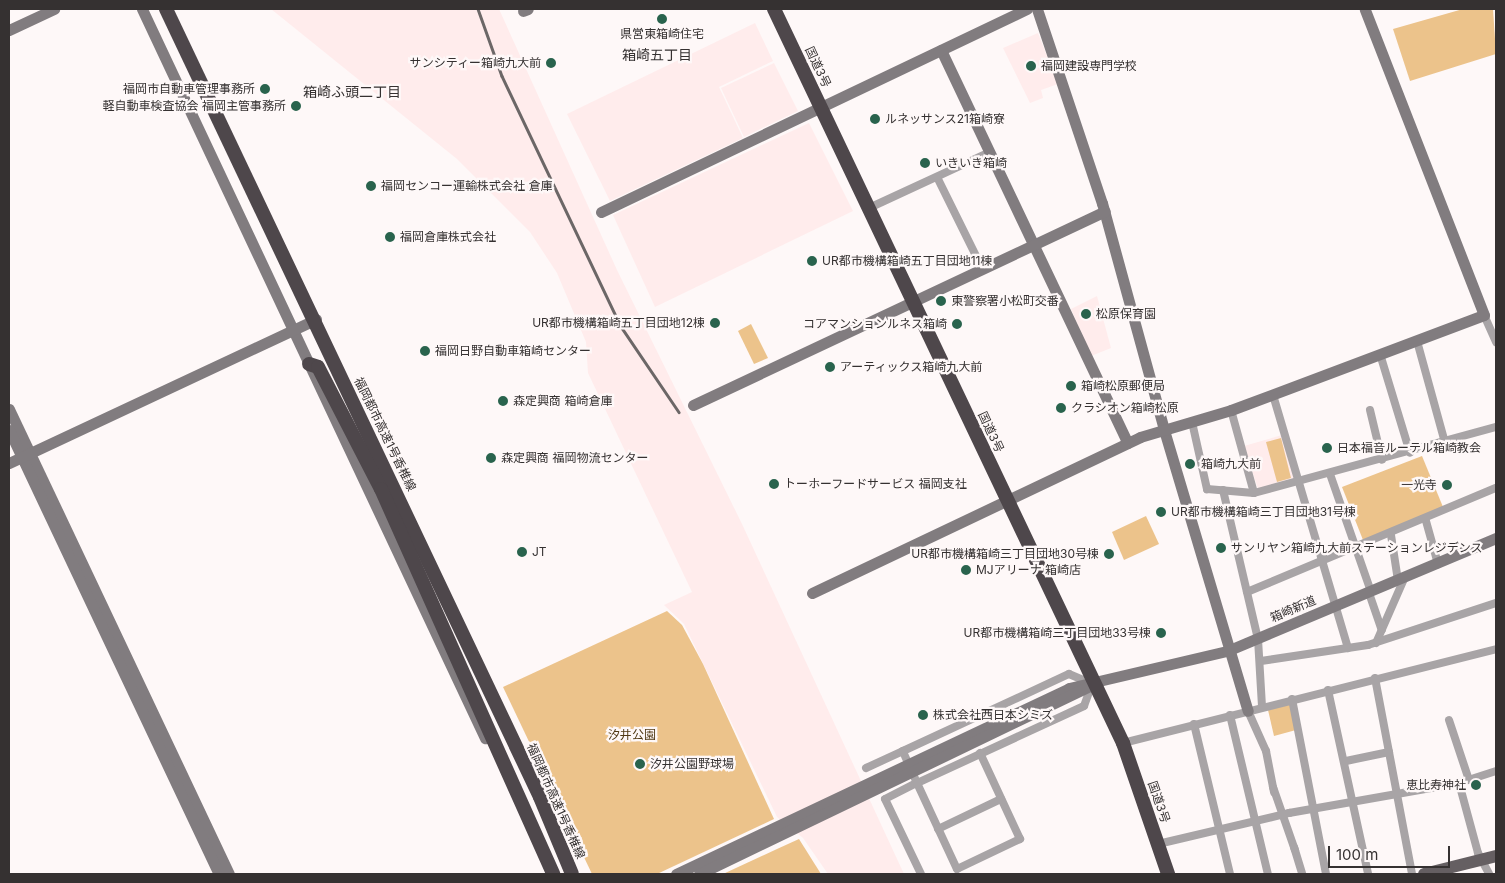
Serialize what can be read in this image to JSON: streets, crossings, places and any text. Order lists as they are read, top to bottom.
{
  "streets": {
    "highway": ["国道3号", "福岡都市高速1号香椎線"],
    "street": ["箱崎新道"]
  },
  "crossings": [
    ["国道3号", "箱崎新道"]
  ],
  "districts": ["箱崎五丁目", "箱崎ふ頭二丁目"],
  "parks": ["汐井公園"],
  "places": [
    "県営東箱崎住宅",
    "サンシティー箱崎九大前",
    "福岡建設専門学校",
    "福岡市自動車管理事務所",
    "軽自動車検査協会 福岡主管事務所",
    "ルネッサンス21箱崎寮",
    "いきいき箱崎",
    "福岡センコー運輸株式会社 倉庫",
    "福岡倉庫株式会社",
    "UR都市機構箱崎五丁目団地11棟",
    "東警察署小松町交番",
    "松原保育園",
    "UR都市機構箱崎五丁目団地12棟",
    "コアマンションルネス箱崎",
    "福岡日野自動車箱崎センター",
    "アーティックス箱崎九大前",
    "箱崎松原郵便局",
    "森定興商 箱崎倉庫",
    "クラシオン箱崎松原",
    "日本福音ルーテル箱崎教会",
    "森定興商 福岡物流センター",
    "箱崎九大前",
    "トーホーフードサービス 福岡支社",
    "一光寺",
    "UR都市機構箱崎三丁目団地31号棟",
    "サンリヤン箱崎九大前ステーションレジデンス",
    "JT",
    "UR都市機構箱崎三丁目団地30号棟",
    "MJアリーナ 箱崎店",
    "UR都市機構箱崎三丁目団地33号棟",
    "株式会社西日本シミズ",
    "汐井公園野球場",
    "恵比寿神社"
  ],
  "scale_bar": "100 m"
}
